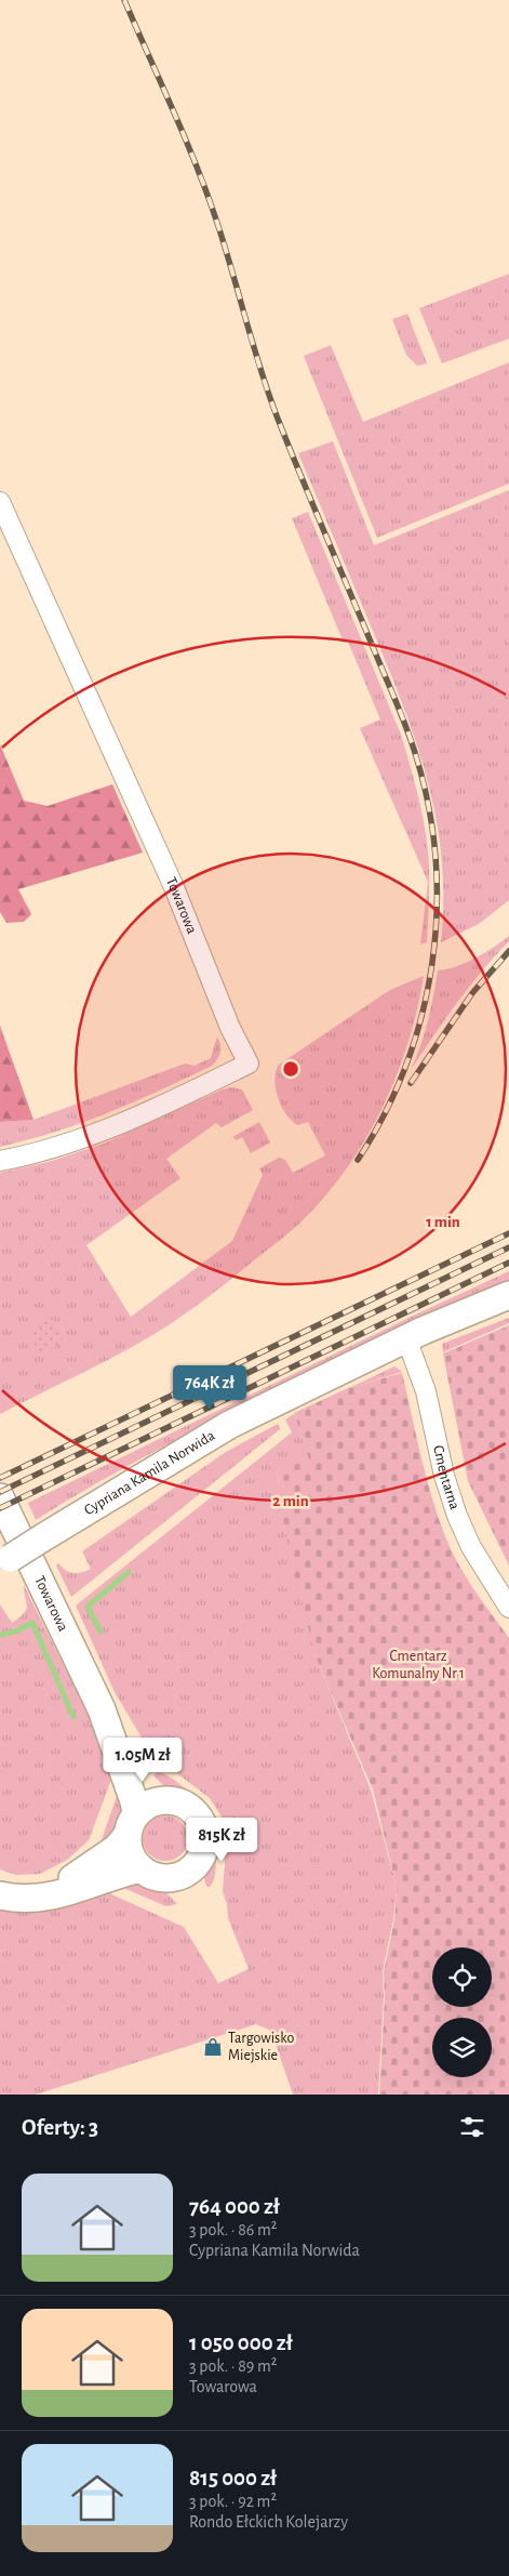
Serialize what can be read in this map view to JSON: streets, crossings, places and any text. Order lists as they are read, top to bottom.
{
  "streets": {
    "street": ["Towarowa", "Cypriana Kamila Norwida", "Cmentarna"]
  },
  "crossings": [
    ["Cypriana Kamila Norwida", "Cmentarna"]
  ],
  "parks": ["Cmentarz Komunalny Nr 1"],
  "places": {
    "shop": ["Targowisko Miejskie"]
  },
  "page": {
    "price": ["764K zł", "1.05M zł", "815K zł"],
    "heading": "Oferty: 3",
    "list": [
      {
        "name": "764 000 zł",
        "note": "3 pok. · 86 m² · Cypriana Kamila Norwida"
      },
      {
        "name": "1 050 000 zł",
        "note": "3 pok. · 89 m² · Towarowa"
      },
      {
        "name": "815 000 zł",
        "note": "3 pok. · 92 m² · Rondo Ełckich Kolejarzy"
      }
    ]
  },
  "rings": ["1 min", "2 min"]
}
